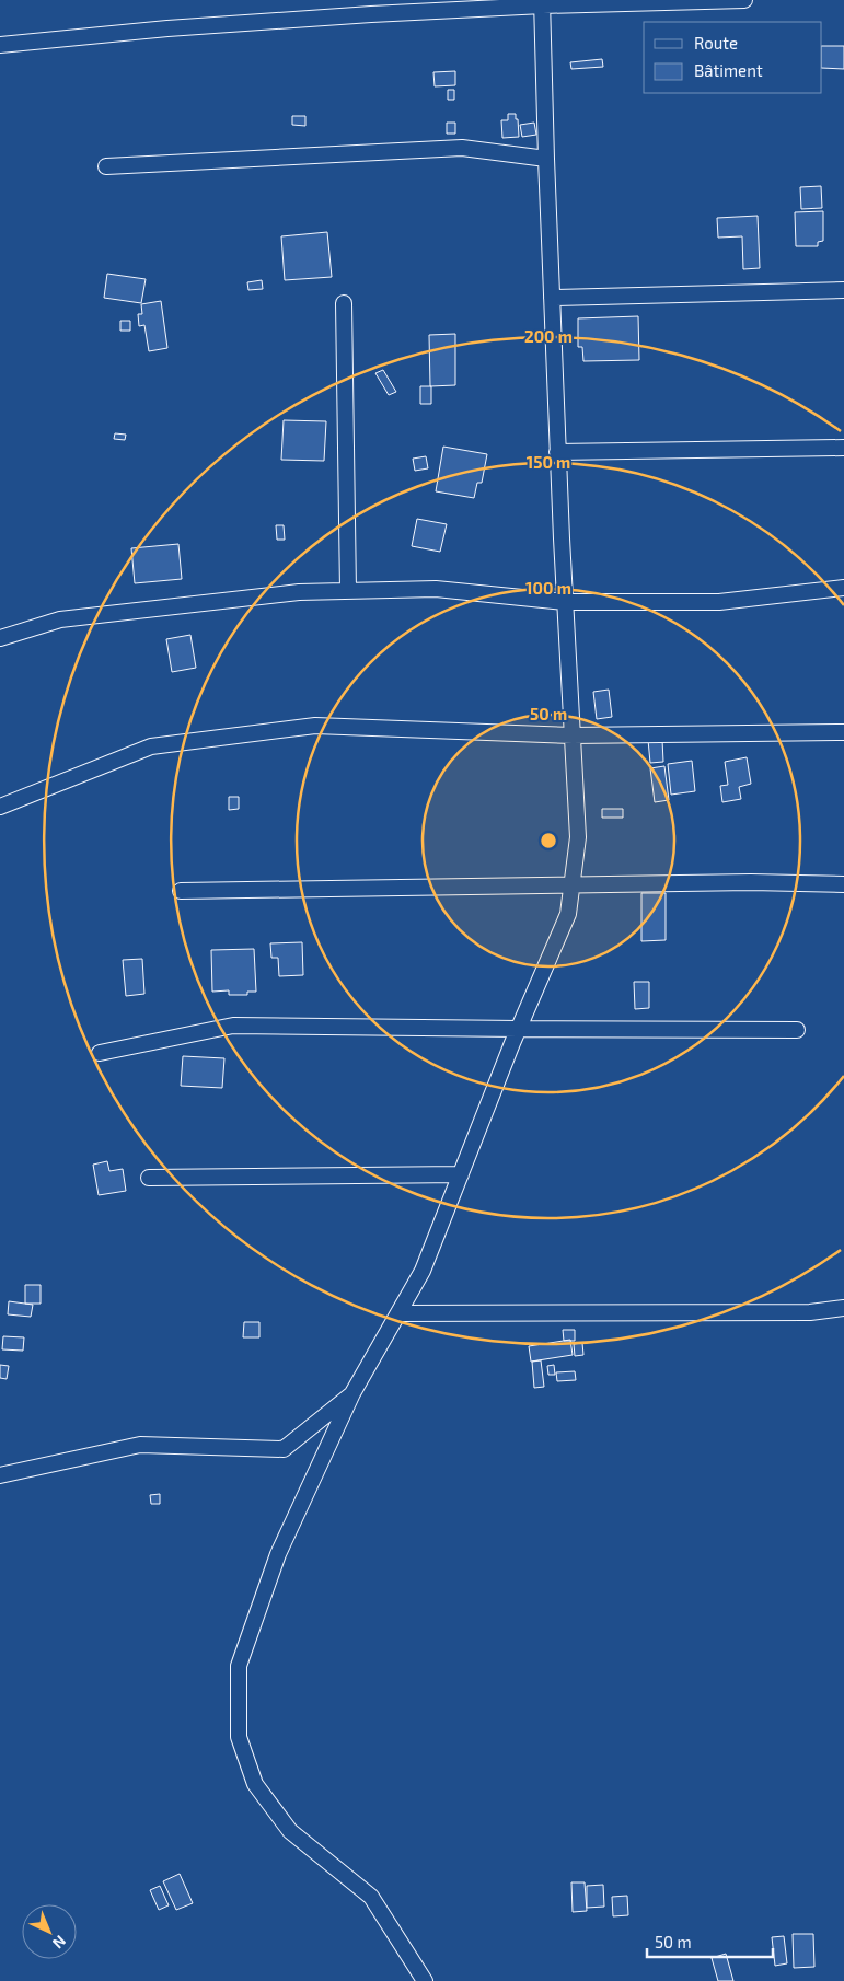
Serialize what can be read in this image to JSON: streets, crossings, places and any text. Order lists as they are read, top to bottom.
{
  "legend": ["Route", "Bâtiment"],
  "scale_bar": "50 m",
  "north": "bottom right",
  "rings": [
    "200 m",
    "150 m",
    "100 m",
    "50 m"
  ]
}
